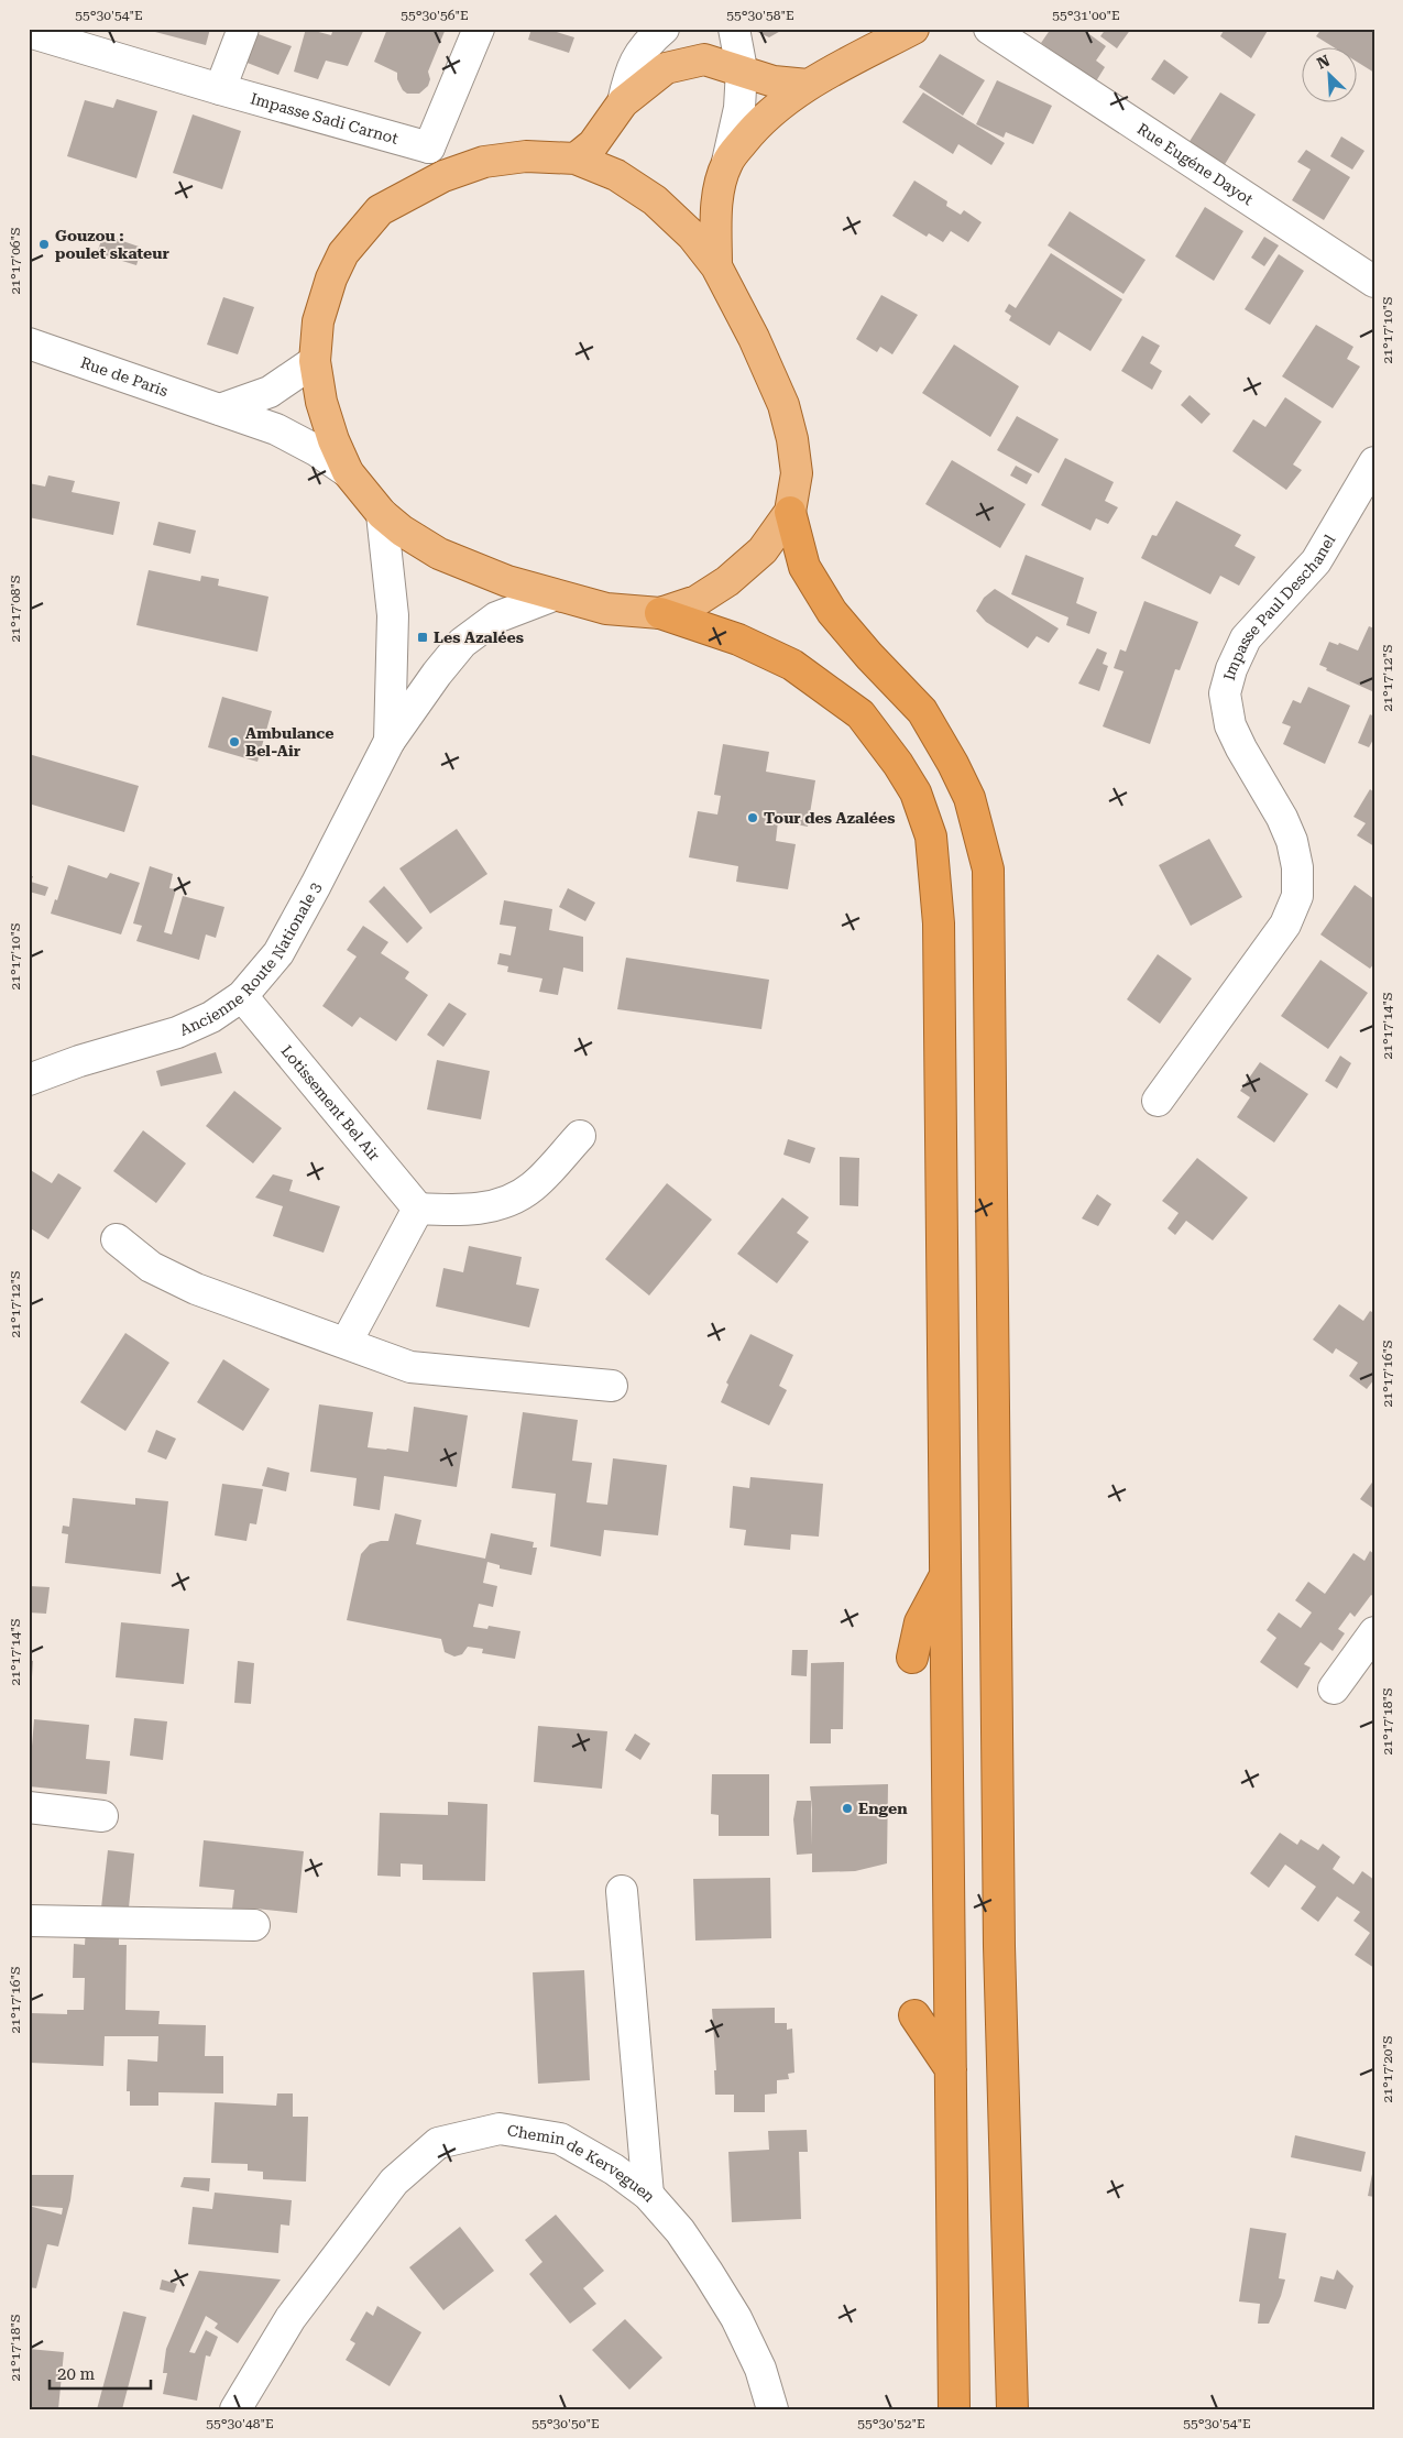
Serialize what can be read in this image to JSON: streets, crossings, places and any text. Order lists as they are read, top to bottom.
{
  "streets": {
    "street": [
      "Impasse Sadi Carnot",
      "Rue Eugéne Dayot",
      "Rue de Paris",
      "Impasse Paul Deschanel",
      "Ancienne Route Nationale 3",
      "Lotissement Bel Air",
      "Chemin de Kerveguen"
    ]
  },
  "crossings": [
    ["Ancienne Route Nationale 3", "Lotissement Bel Air"]
  ],
  "places": {
    "other": [
      "Gouzou : poulet skateur",
      "Ambulance Bel-Air",
      "Tour des Azalées",
      "Engen"
    ],
    "transit": ["Les Azalées"]
  },
  "scale_bar": "20 m",
  "north": "top left",
  "coordinates": [
    "55°30'54\"E",
    "55°30'56\"E",
    "55°30'58\"E",
    "55°31'00\"E",
    "21°17'06\"S",
    "21°17'10\"S",
    "21°17'08\"S",
    "21°17'12\"S",
    "21°17'14\"S",
    "21°17'16\"S",
    "21°17'18\"S",
    "21°17'20\"S",
    "55°30'48\"E",
    "55°30'50\"E",
    "55°30'52\"E"
  ]
}
